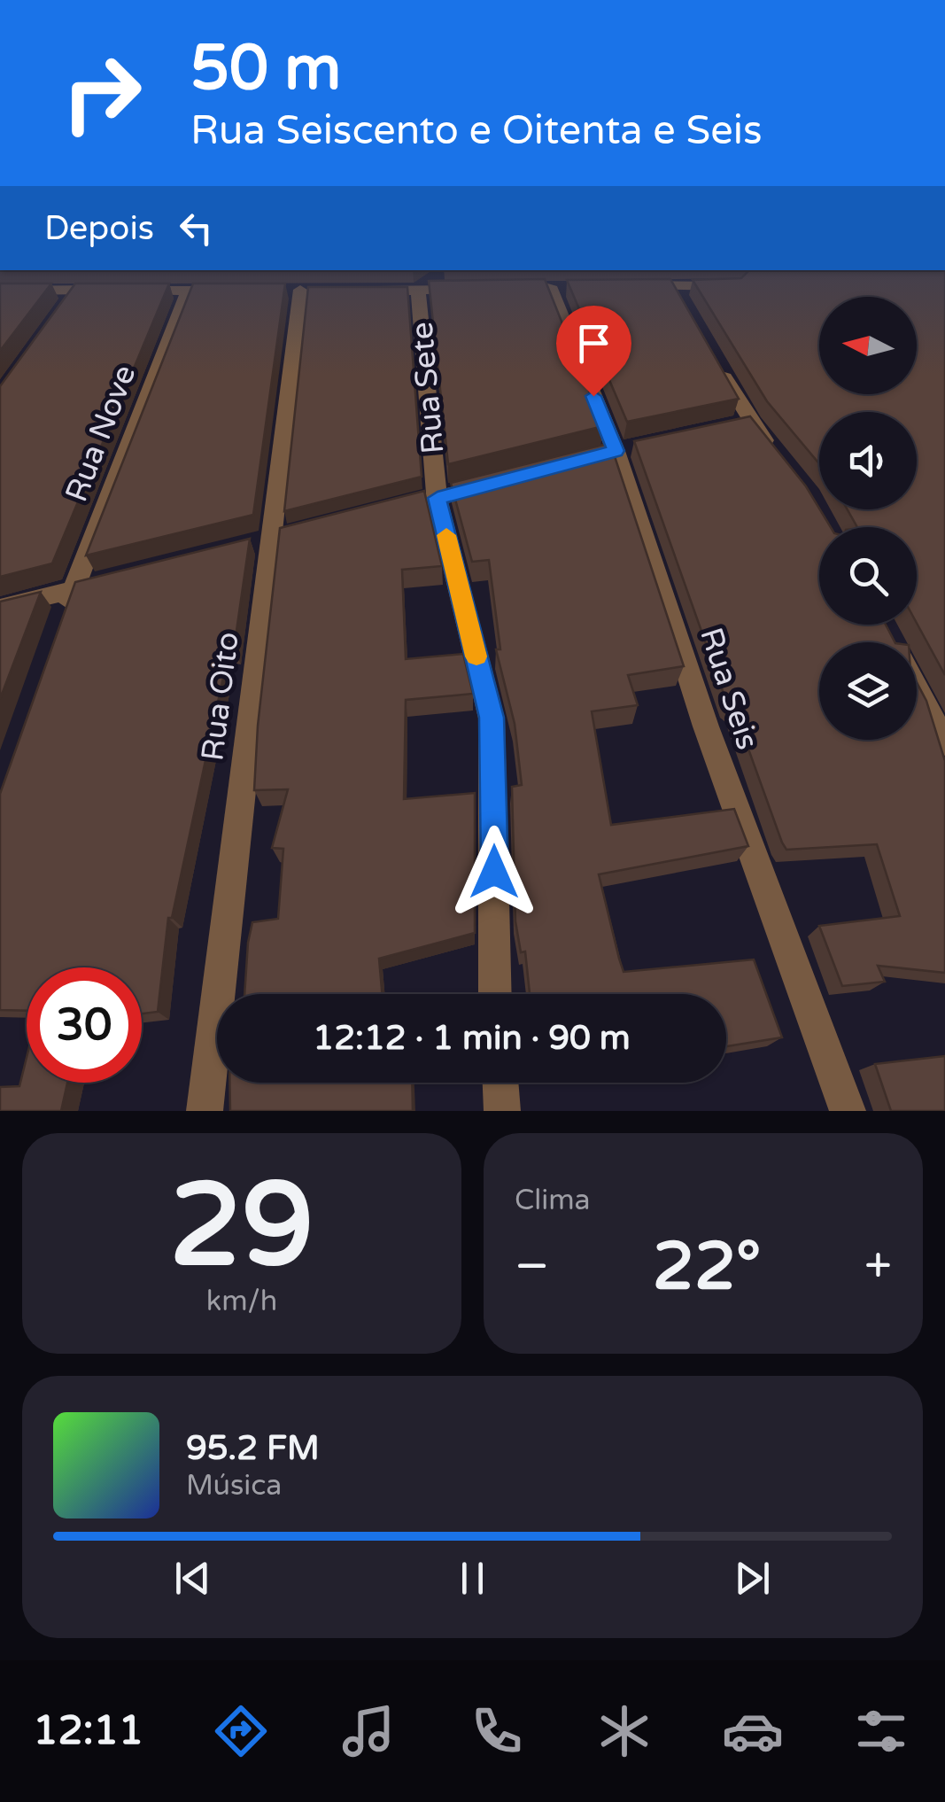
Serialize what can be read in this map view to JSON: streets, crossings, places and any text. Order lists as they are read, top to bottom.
{
  "streets": {
    "street": [
      "Rua Sete",
      "Rua Nove",
      "Rua Seis",
      "Rua Oito"
    ]
  },
  "north": "left",
  "page": {
    "turn": ["50 m", "Rua Seiscento e Oitenta e Seis"],
    "then": "Depois",
    "limit": "30",
    "trip": "12:12 · 1 min · 90 m",
    "tile": [
      ["29", "km/h"],
      "Clima"
    ],
    "heat": ["−", "22°", "+"],
    "song": ["95.2 FM", "Música"],
    "tabs": "12:11"
  }
}
